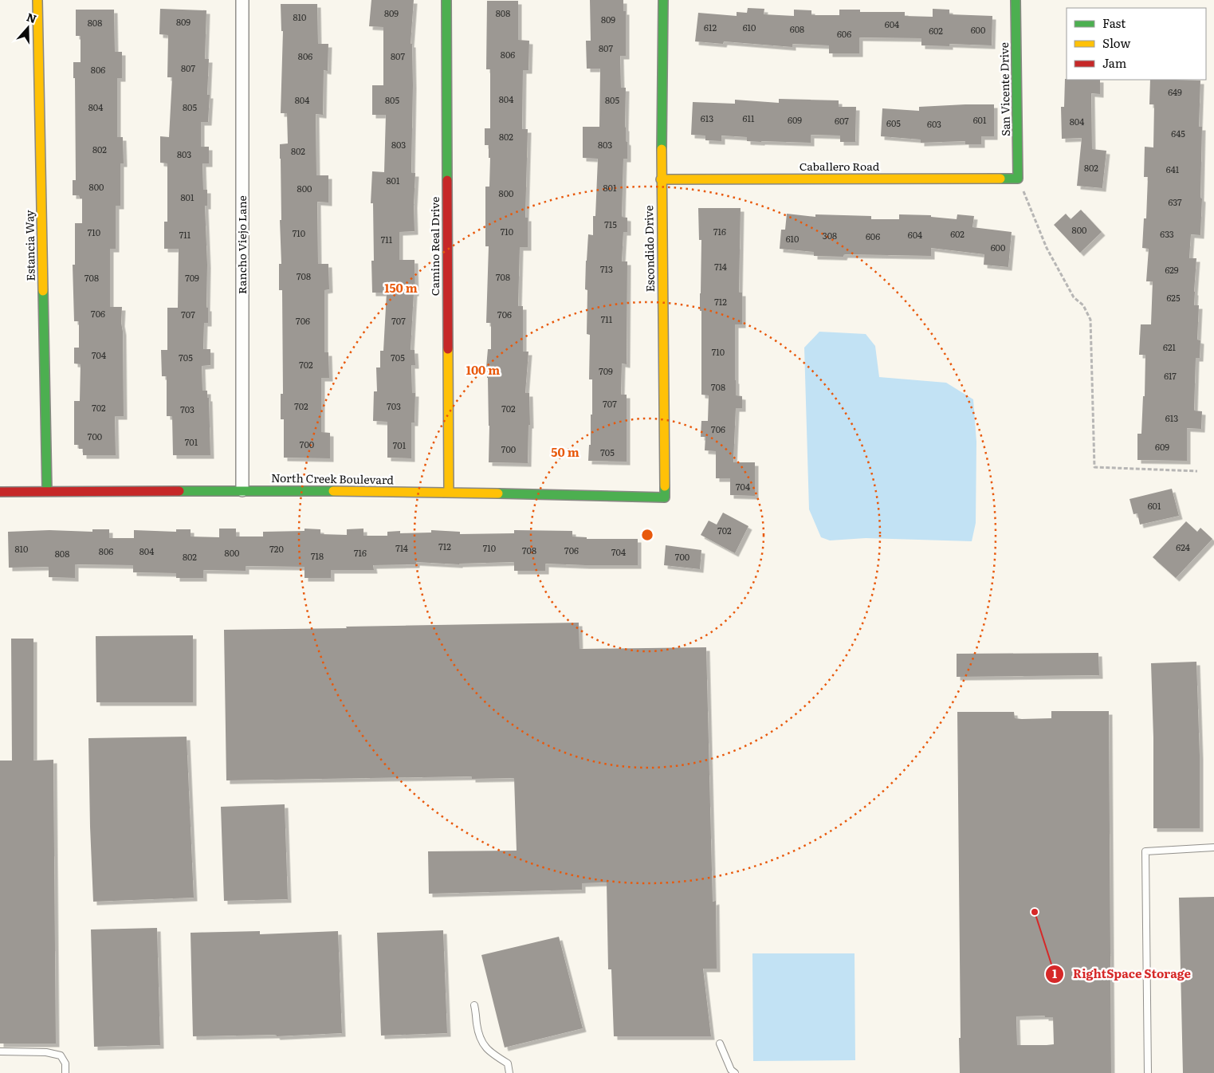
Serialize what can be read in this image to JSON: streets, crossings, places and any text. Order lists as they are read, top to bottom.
{
  "streets": {
    "street": [
      "San Vicente Drive",
      "Caballero Road",
      "Rancho Viejo Lane",
      "Estancia Way",
      "Camino Real Drive",
      "Escondido Drive",
      "North Creek Boulevard"
    ]
  },
  "crossings": [
    ["San Vicente Drive", "Caballero Road"],
    ["Caballero Road", "Escondido Drive"],
    ["Rancho Viejo Lane", "North Creek Boulevard"],
    ["Estancia Way", "North Creek Boulevard"],
    ["Camino Real Drive", "North Creek Boulevard"],
    ["Escondido Drive", "North Creek Boulevard"]
  ],
  "places": ["RightSpace Storage"],
  "house_numbers": [
    "809",
    "808",
    "810",
    "809",
    "809",
    "808",
    "604",
    "612",
    "610",
    "608",
    "600",
    "602",
    "606",
    "807",
    "806",
    "806",
    "807",
    "807",
    "806",
    "649",
    "804",
    "804",
    "805",
    "805",
    "804",
    "805",
    "613",
    "611",
    "609",
    "601",
    "607",
    "804",
    "605",
    "603",
    "645",
    "802",
    "803",
    "803",
    "802",
    "802",
    "803",
    "802",
    "641",
    "801",
    "800",
    "801",
    "800",
    "800",
    "801",
    "637",
    "715",
    "800",
    "710",
    "716",
    "710",
    "710",
    "602",
    "633",
    "711",
    "604",
    "308",
    "606",
    "610",
    "711",
    "600",
    "714",
    "713",
    "629",
    "708",
    "708",
    "708",
    "709",
    "625",
    "712",
    "706",
    "707",
    "706",
    "711",
    "706",
    "707",
    "621",
    "710",
    "704",
    "705",
    "705",
    "702",
    "709",
    "617",
    "708",
    "707",
    "702",
    "703",
    "702",
    "702",
    "703",
    "613",
    "706",
    "700",
    "701",
    "700",
    "701",
    "609",
    "700",
    "705",
    "704",
    "601",
    "702",
    "712",
    "624",
    "714",
    "710",
    "810",
    "720",
    "708",
    "706",
    "806",
    "804",
    "704",
    "800",
    "716",
    "808",
    "718",
    "802",
    "700"
  ],
  "legend": ["Fast", "Slow", "Jam"],
  "north": "top",
  "rings": ["150 m", "100 m", "50 m"]
}
